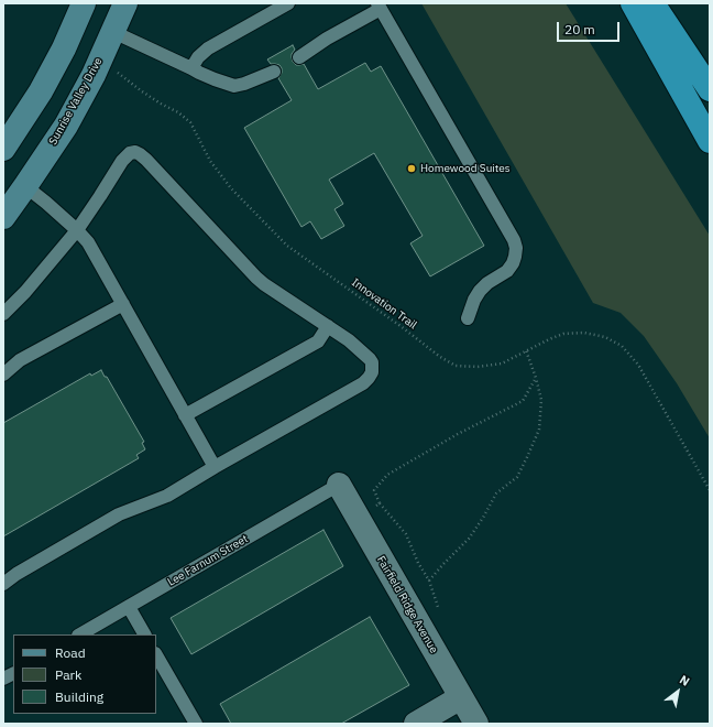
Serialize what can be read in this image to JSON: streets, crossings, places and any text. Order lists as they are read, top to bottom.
{
  "streets": {
    "main road": ["Sunrise Valley Drive"],
    "street": ["Fairfield Ridge Avenue"],
    "lane": ["Lee Farnum Street"],
    "path": ["Innovation Trail"]
  },
  "crossings": [
    ["Sunrise Valley Drive", "Innovation Trail"],
    ["Lee Farnum Street", "Fairfield Ridge Avenue"]
  ],
  "places": ["Homewood Suites"],
  "legend": ["Road", "Park", "Building"],
  "scale_bar": "20 m",
  "north": "top right"
}
